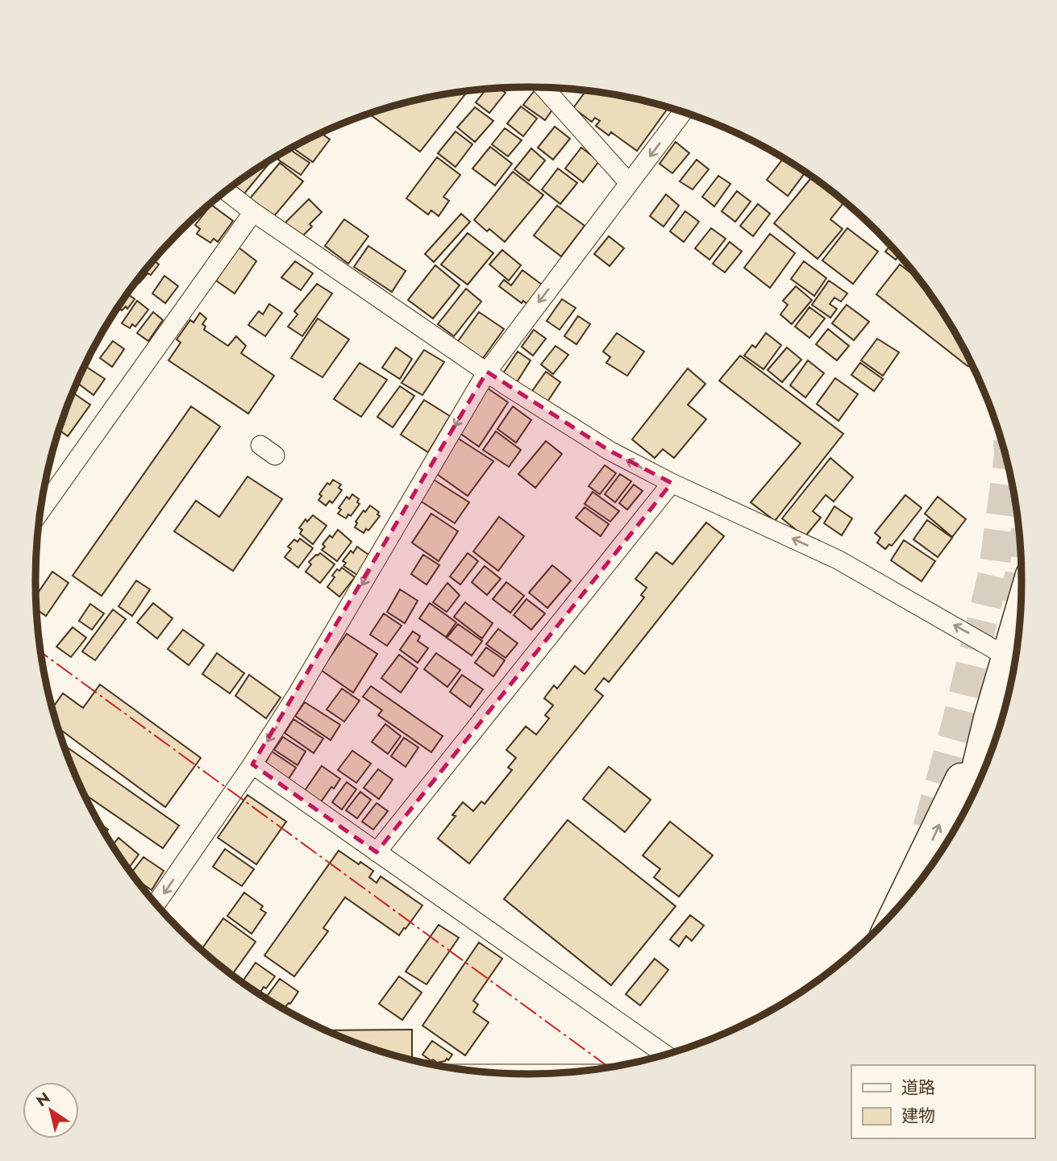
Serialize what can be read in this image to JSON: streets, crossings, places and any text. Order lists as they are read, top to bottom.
{
  "legend": ["道路", "建物"],
  "north": "top left"
}
